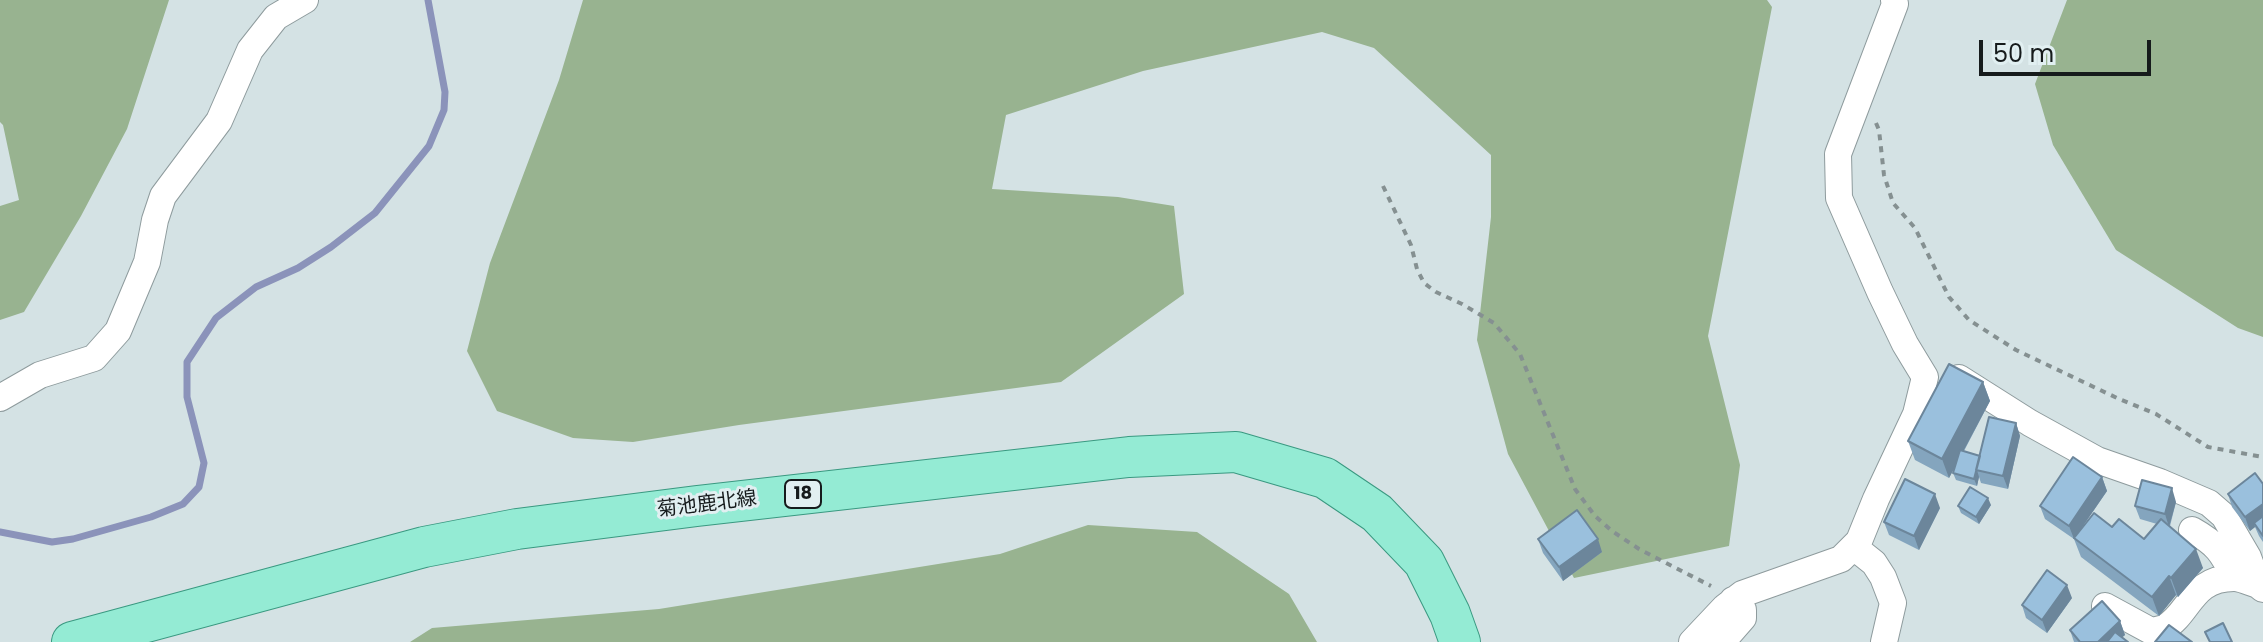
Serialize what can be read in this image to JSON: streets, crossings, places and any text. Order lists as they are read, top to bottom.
{
  "streets": {
    "main road": ["18", "菊池鹿北線"]
  },
  "scale_bar": "50 m"
}
